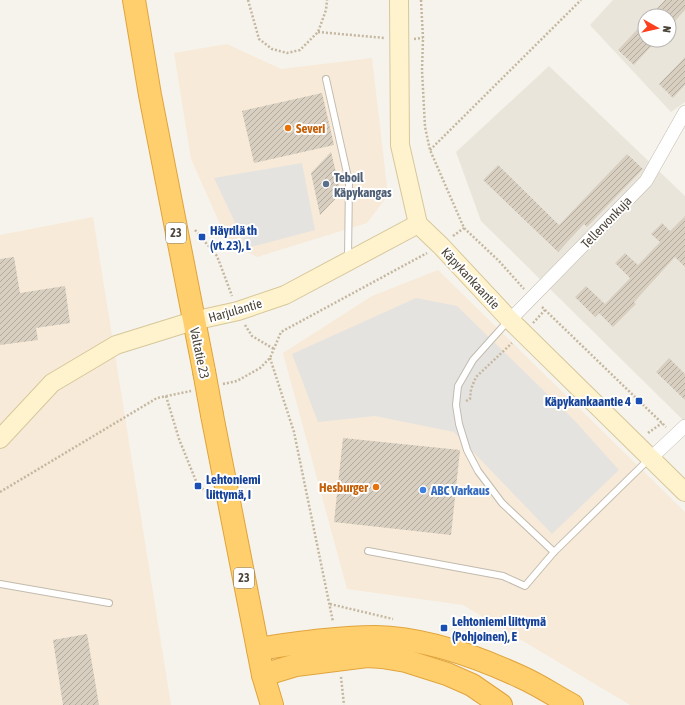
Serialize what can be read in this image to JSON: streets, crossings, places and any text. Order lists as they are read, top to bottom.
{
  "streets": {
    "highway": ["23", "Valtatie 23"],
    "street": ["Tellervonkuja", "Käpykankaantie", "Harjulantie"]
  },
  "crossings": [
    ["Tellervonkuja", "Käpykankaantie"],
    ["Käpykankaantie", "Harjulantie"],
    ["Harjulantie", "Valtatie 23"]
  ],
  "places": {
    "other": [
      "Severi",
      "Teboil Käpykangas",
      "Hesburger",
      "ABC Varkaus"
    ],
    "transit": [
      "Häyrilä th (vt. 23), L",
      "Käpykankaantie 4",
      "Lehtoniemi liittymä, I",
      "Lehtoniemi liittymä (Pohjoinen), E"
    ]
  },
  "north": "right"
}
